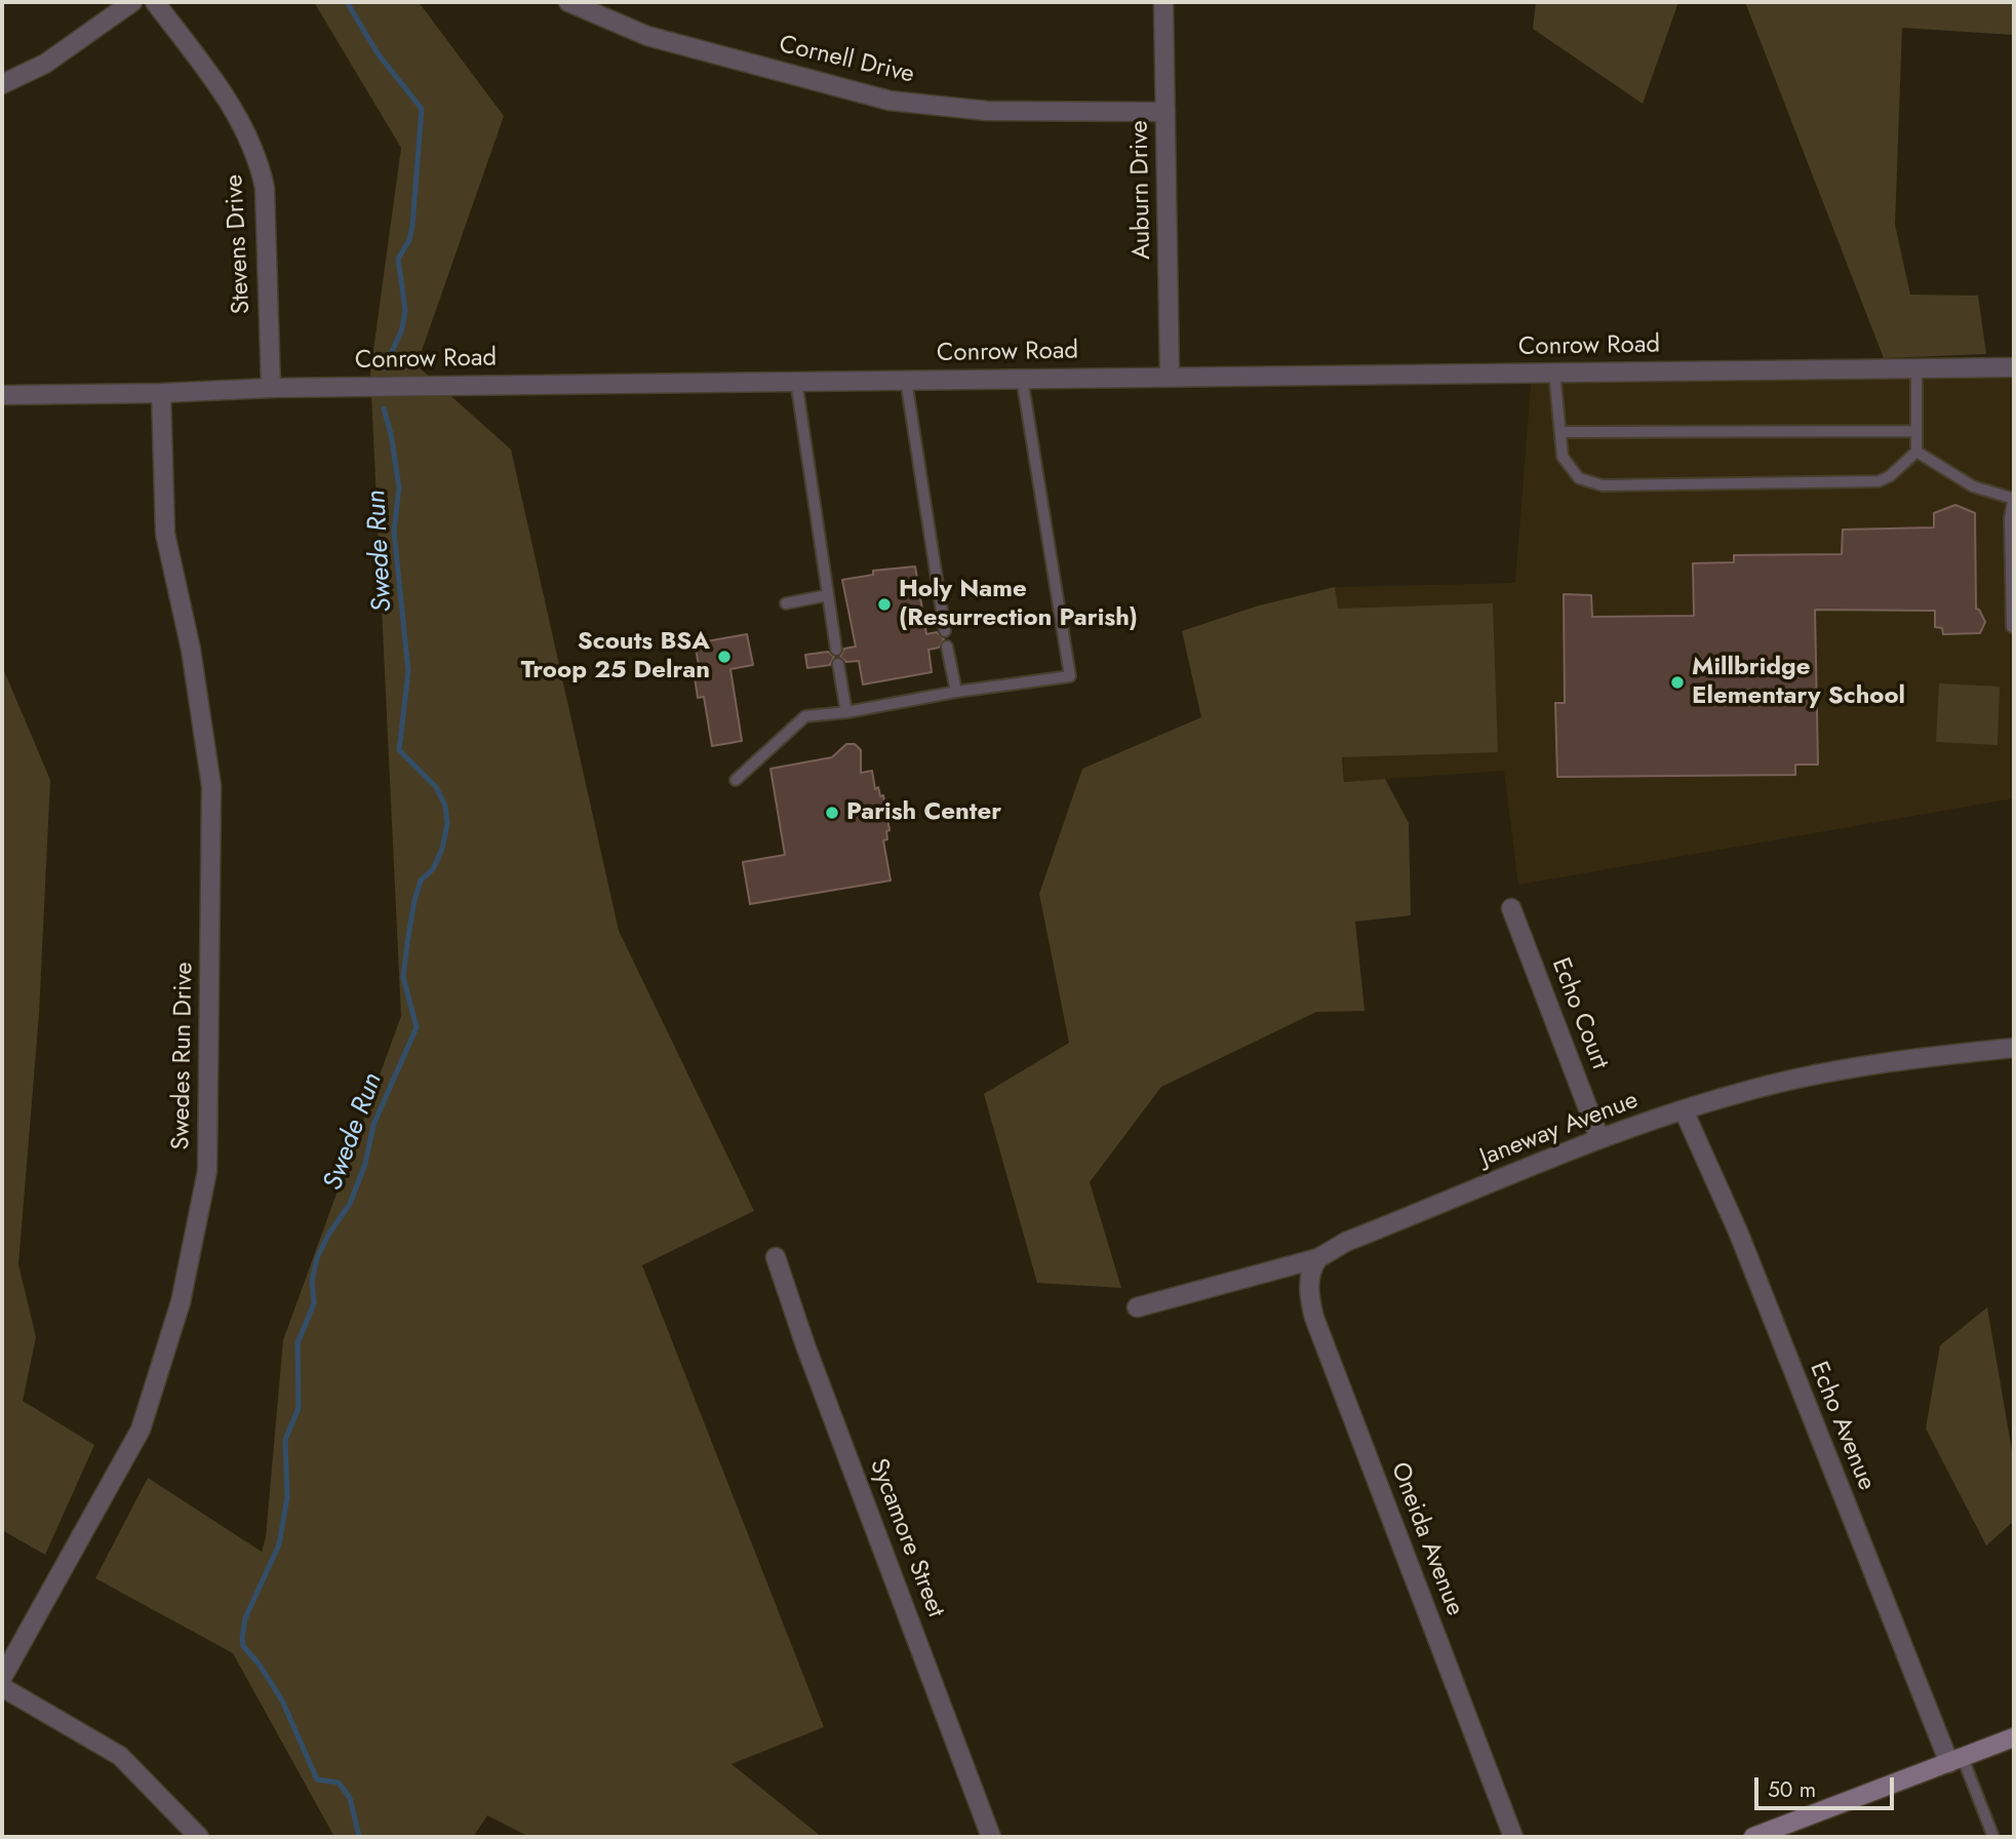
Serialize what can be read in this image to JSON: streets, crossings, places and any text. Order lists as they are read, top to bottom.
{
  "streets": {
    "street": [
      "Cornell Drive",
      "Auburn Drive",
      "Stevens Drive",
      "Conrow Road",
      "Echo Court",
      "Swedes Run Drive",
      "Janeway Avenue",
      "Echo Avenue",
      "Sycamore Street",
      "Oneida Avenue"
    ]
  },
  "crossings": [
    ["Cornell Drive", "Auburn Drive"],
    ["Auburn Drive", "Conrow Road"],
    ["Stevens Drive", "Conrow Road"],
    ["Conrow Road", "Swedes Run Drive"],
    ["Echo Court", "Janeway Avenue"],
    ["Janeway Avenue", "Echo Avenue"],
    ["Janeway Avenue", "Oneida Avenue"]
  ],
  "water": ["Swede Run"],
  "places": [
    "Holy Name (Resurrection Parish)",
    "Scouts BSA Troop 25 Delran",
    "Millbridge Elementary School",
    "Parish Center"
  ],
  "scale_bar": "50 m"
}
